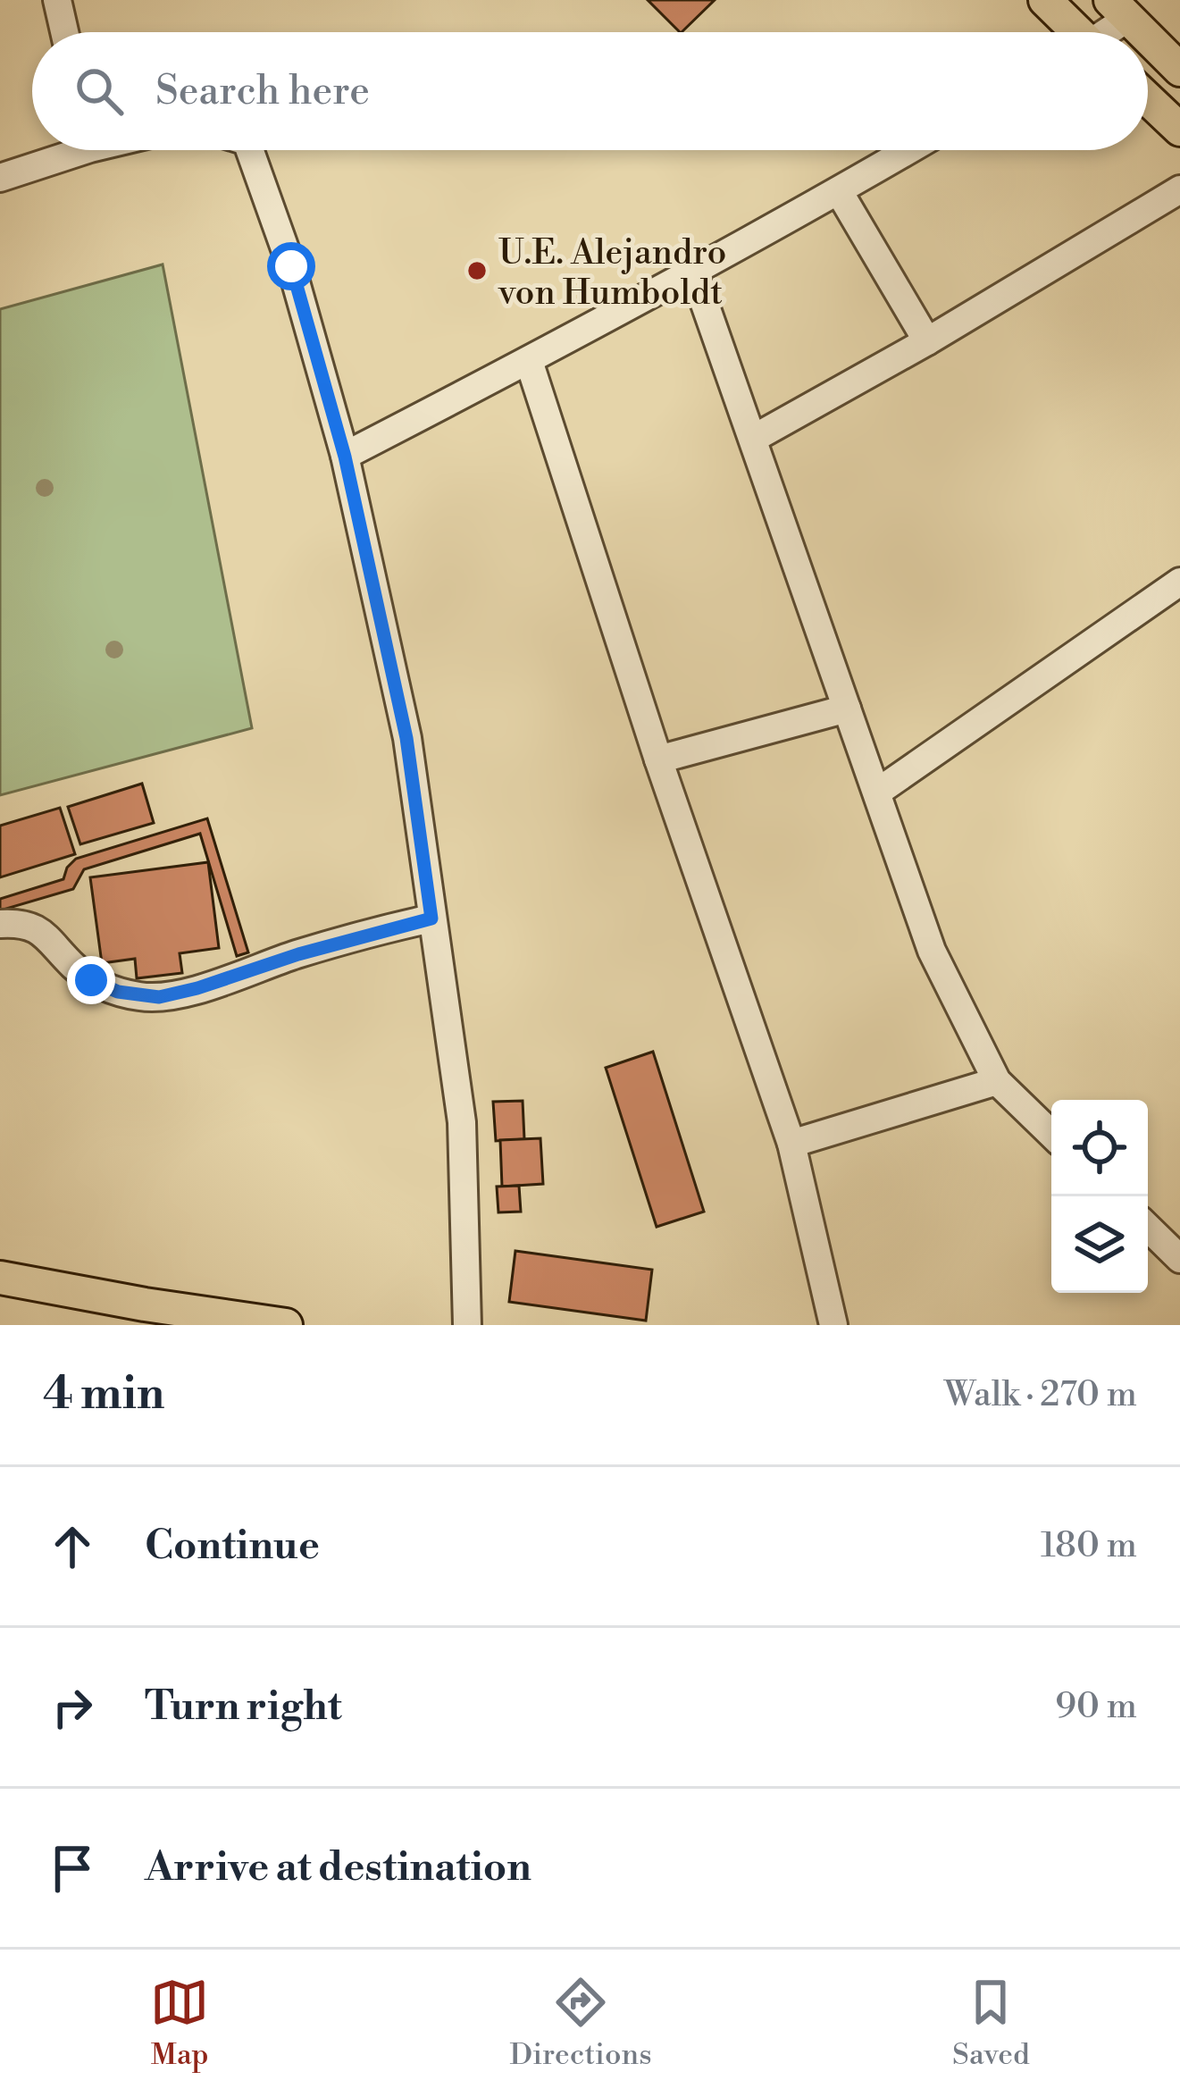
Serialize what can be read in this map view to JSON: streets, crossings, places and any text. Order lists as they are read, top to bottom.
{
  "places": ["U.E. Alejandro von Humboldt"],
  "page": {
    "search": "Search here",
    "heading": ["4 min", "Walk · 270 m"],
    "list": [
      ["Continue", "180 m"],
      ["Turn right", "90 m"],
      "Arrive at destination"
    ],
    "nav": ["Map", "Directions", "Saved"]
  }
}
